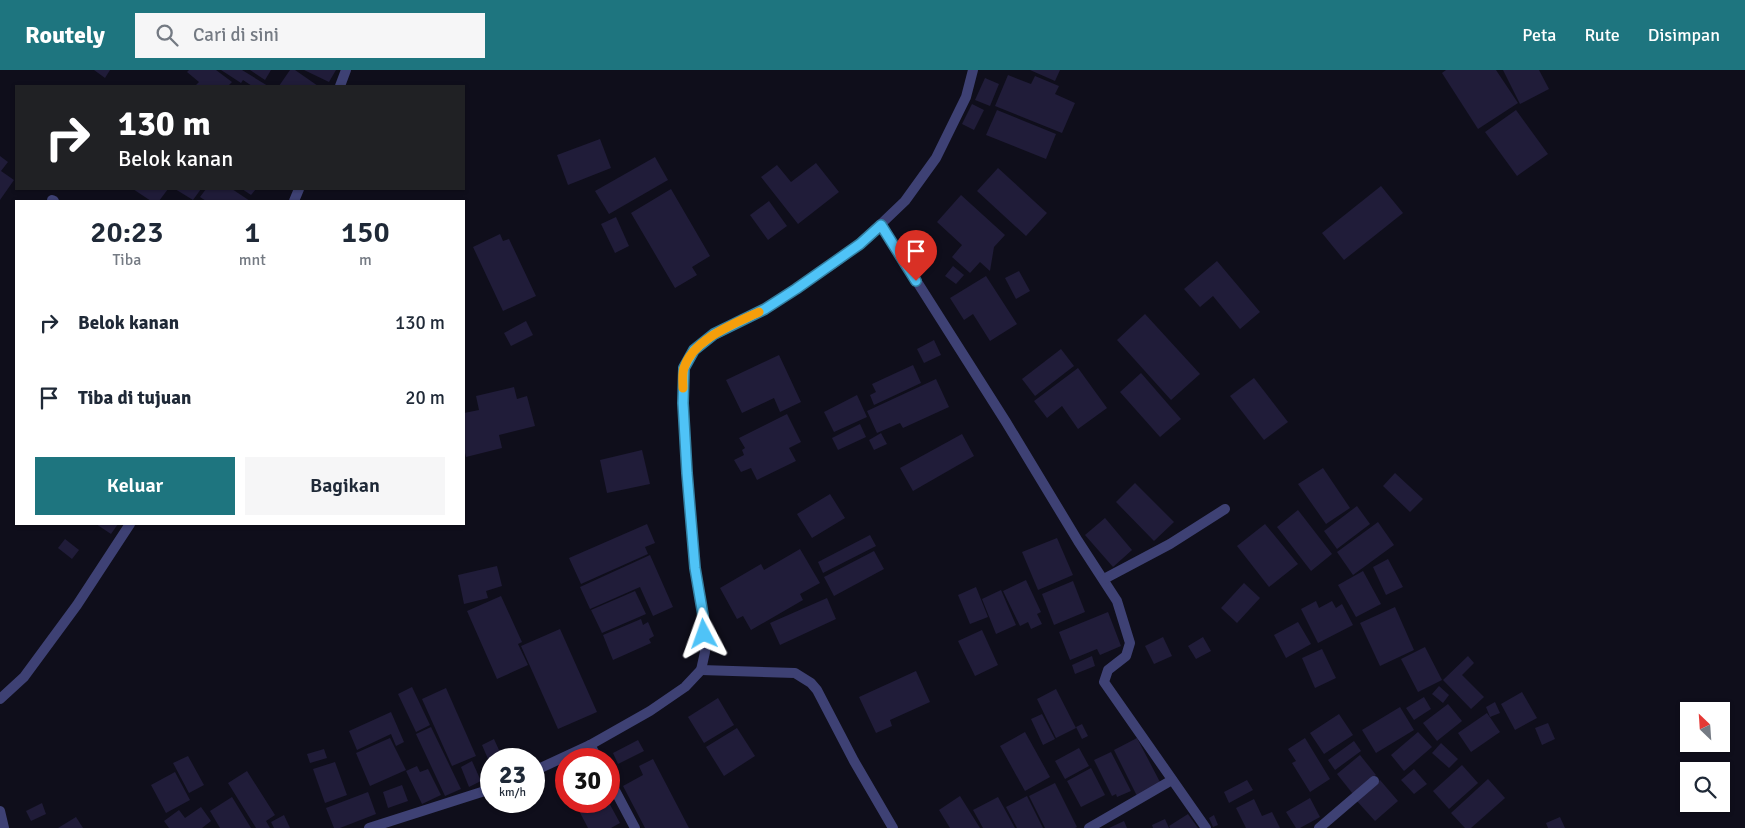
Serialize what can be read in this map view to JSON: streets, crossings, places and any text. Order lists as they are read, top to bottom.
{
  "north": "top left",
  "page": {
    "header": "Routely",
    "search": "Cari di sini",
    "nav": ["Peta", "Rute", "Disimpan"],
    "turn": ["130 m", "Belok kanan"],
    "eta": [
      "20:23",
      "Tiba",
      "1",
      "mnt",
      "150",
      "m"
    ],
    "list": [
      {
        "name": "Belok kanan",
        "value": "130 m"
      },
      {
        "name": "Tiba di tujuan",
        "value": "20 m"
      }
    ],
    "buttons": ["Keluar", "Bagikan"],
    "speed": "23 km/h",
    "limit": "30"
  }
}
